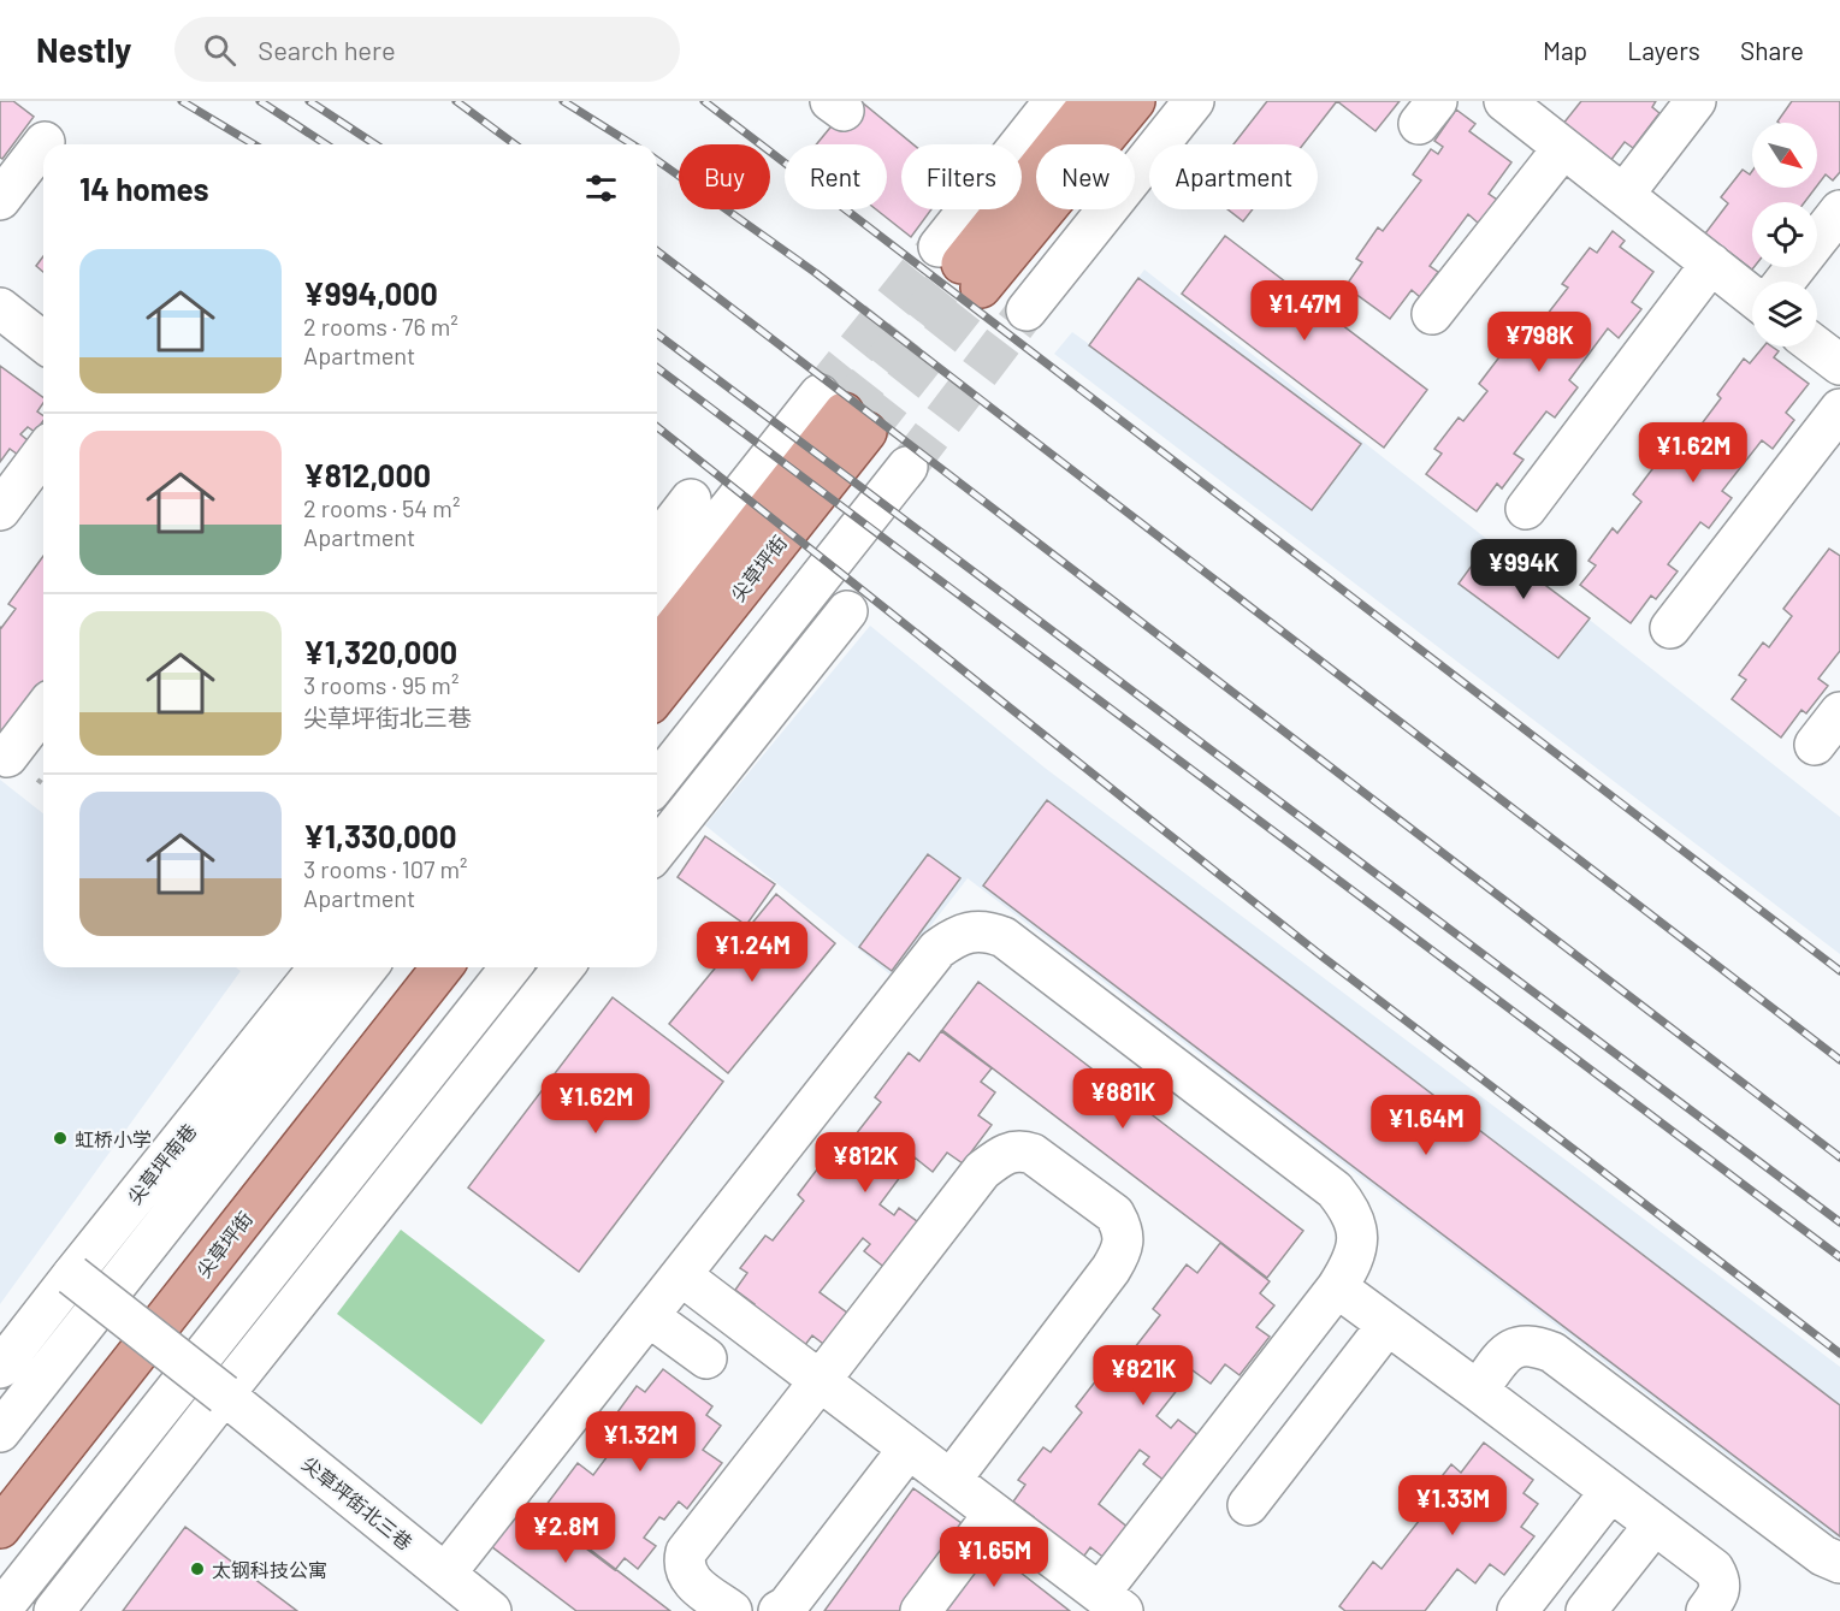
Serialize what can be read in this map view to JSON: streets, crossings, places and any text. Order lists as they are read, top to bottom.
{
  "streets": {
    "main road": ["尖草坪街"],
    "street": ["尖草坪南巷", "尖草坪街北三巷"]
  },
  "crossings": [
    ["尖草坪南巷", "尖草坪街北三巷"]
  ],
  "places": ["虹桥小学", "太钢科技公寓"],
  "north": "bottom right",
  "page": {
    "header": "Nestly",
    "search": "Search here",
    "nav": ["Map", "Layers", "Share"],
    "chip": [
      "Buy",
      "Rent",
      "Filters",
      "New",
      "Apartment"
    ],
    "heading": "14 homes",
    "list": [
      {
        "name": "¥994,000",
        "note": "2 rooms · 76 m² · Apartment"
      },
      {
        "name": "¥812,000",
        "note": "2 rooms · 54 m² · Apartment"
      },
      {
        "name": "¥1,320,000",
        "note": "3 rooms · 95 m² · 尖草坪街北三巷"
      },
      {
        "name": "¥1,330,000",
        "note": "3 rooms · 107 m² · Apartment"
      }
    ],
    "price": [
      "¥1.47M",
      "¥798K",
      "¥1.62M",
      "¥994K",
      "¥1.24M",
      "¥881K",
      "¥1.62M",
      "¥1.64M",
      "¥812K",
      "¥821K",
      "¥1.32M",
      "¥1.33M",
      "¥2.8M",
      "¥1.65M"
    ]
  }
}
